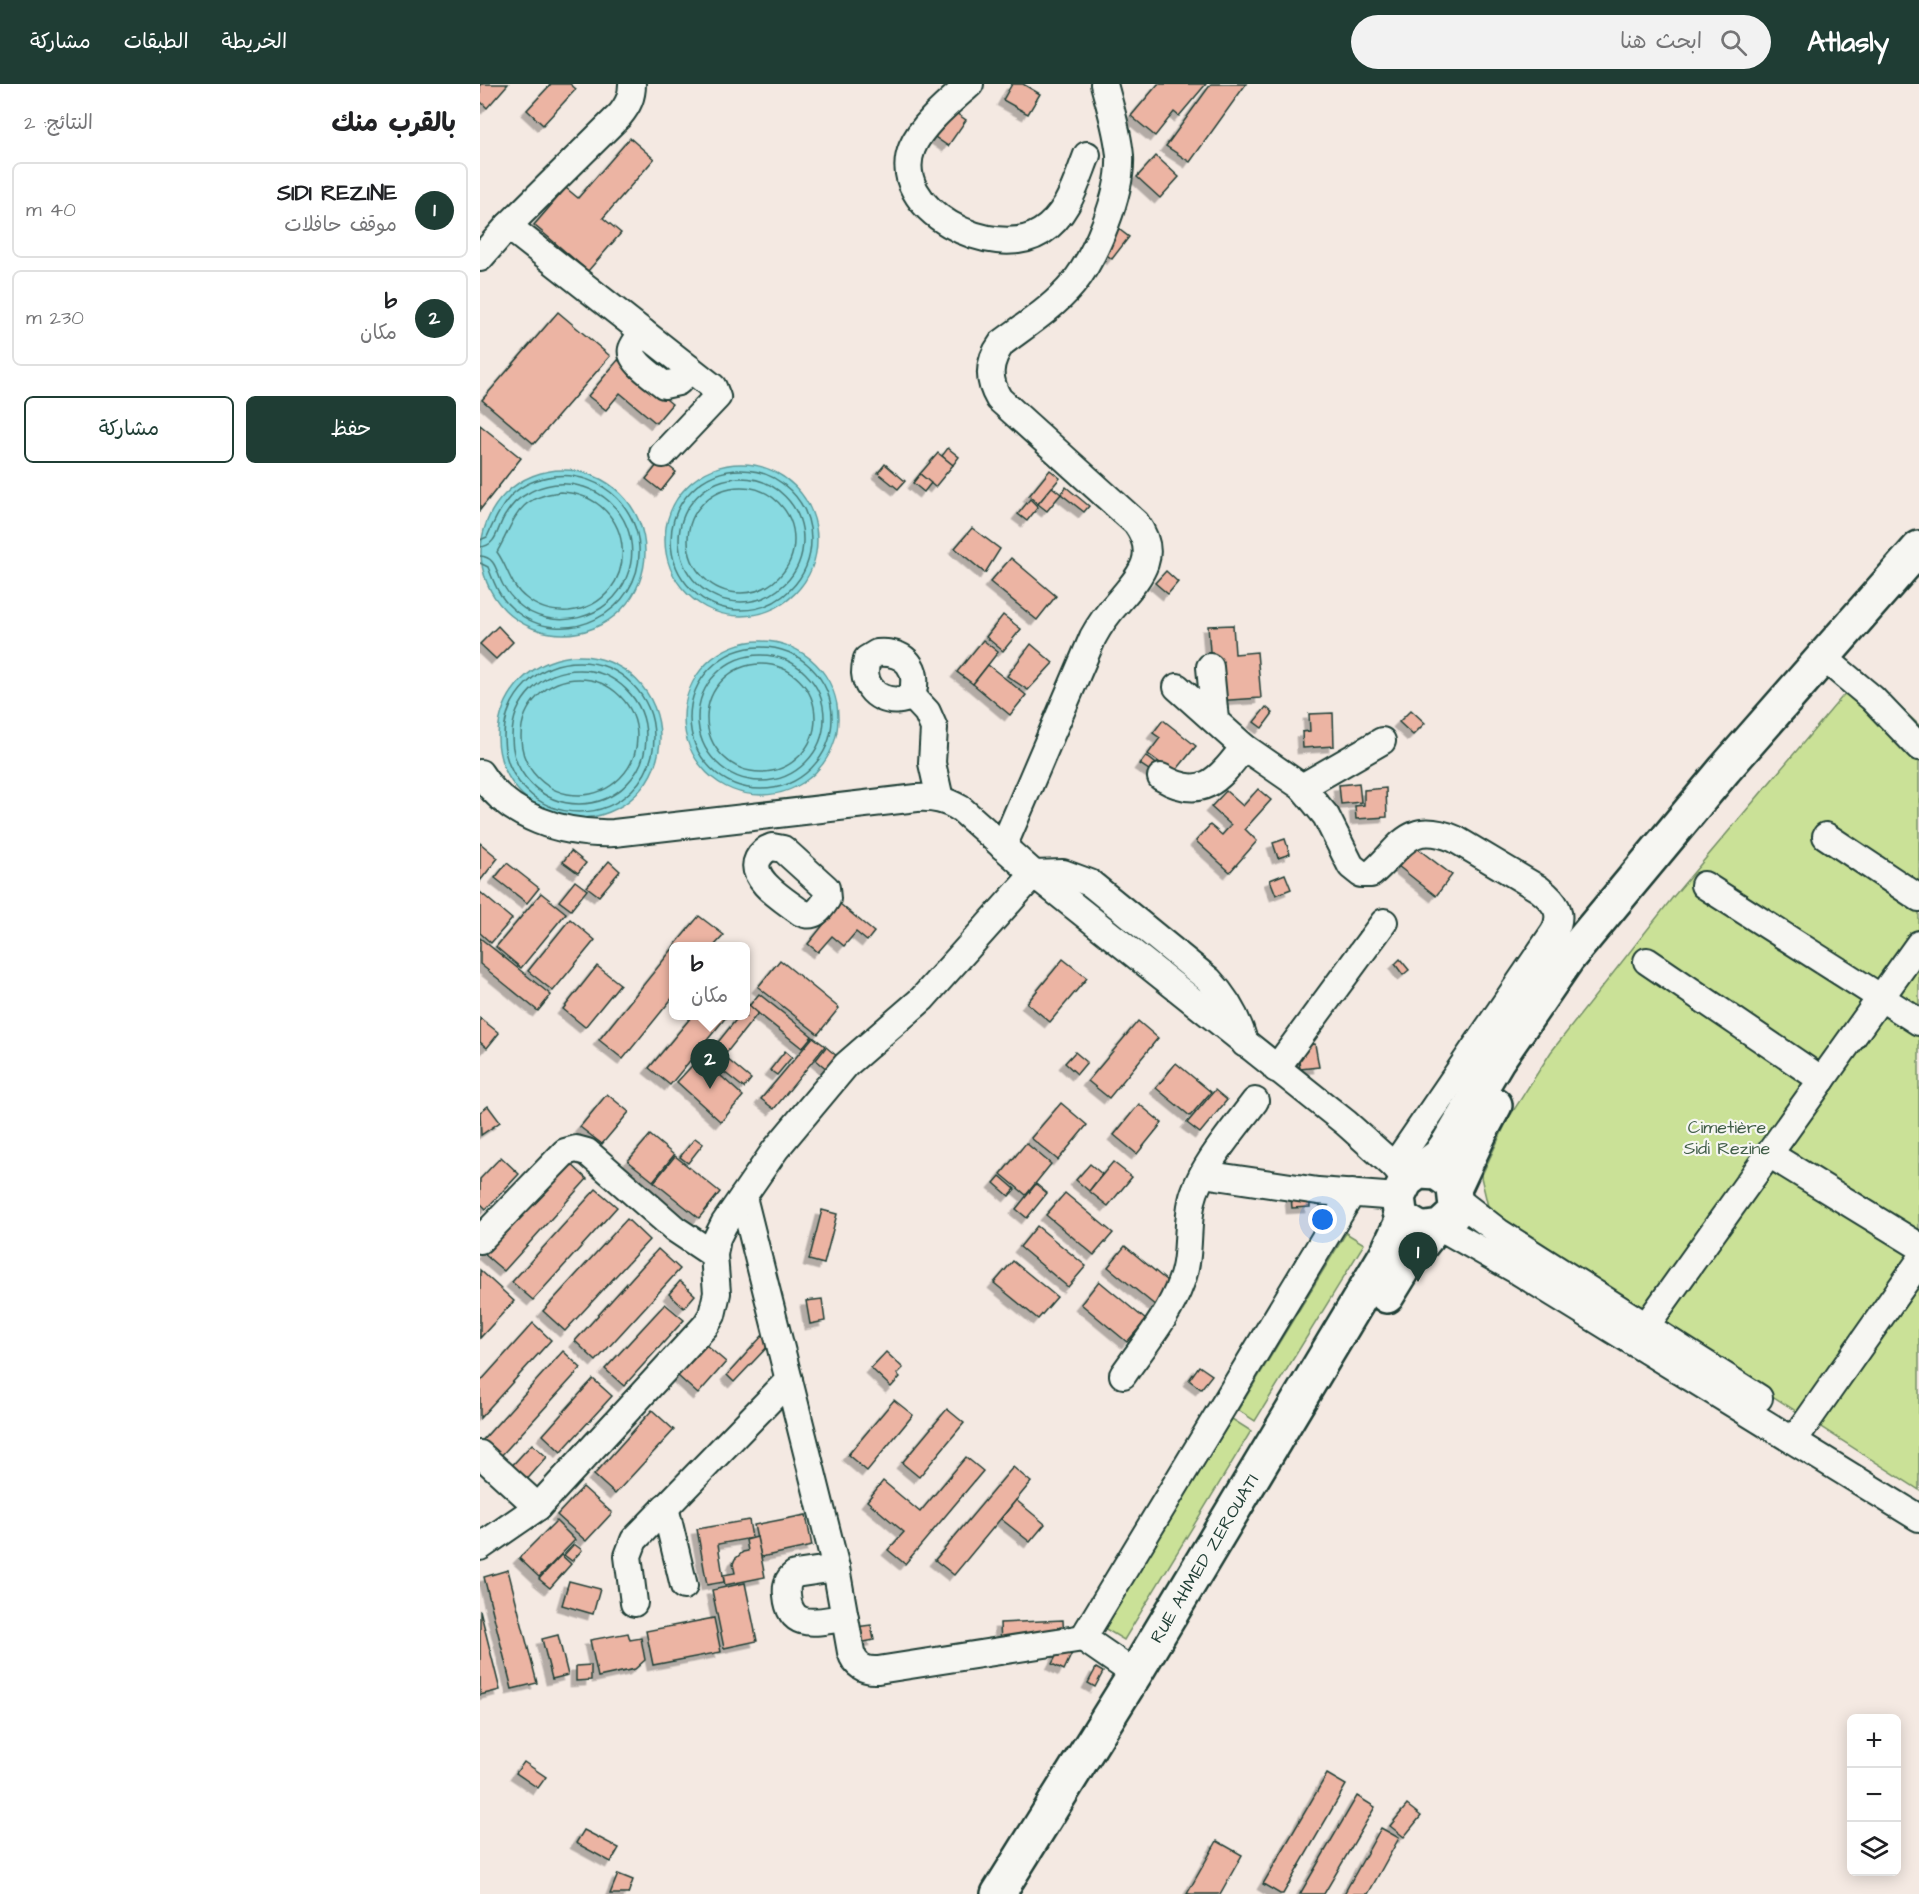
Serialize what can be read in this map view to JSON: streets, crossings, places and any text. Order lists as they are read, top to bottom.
{
  "streets": {
    "main road": ["RUE AHMED ZEROUATI"]
  },
  "parks": ["Cimetière Sidi Rezine"],
  "page": {
    "header": "Atlasly",
    "search": "ابحث هنا",
    "nav": ["الخريطة", "الطبقات", "مشاركة"],
    "heading": ["بالقرب منك", "النتائج: 2"],
    "list": [
      {
        "mark": "1",
        "name": "SIDI REZINE",
        "note": "موقف حافلات",
        "value": "40 m"
      },
      {
        "mark": "2",
        "name": "b",
        "note": "مكان",
        "value": "230 m"
      }
    ],
    "buttons": ["حفظ", "مشاركة"],
    "popup": ["b", "مكان"],
    "pins": ["2", "1"],
    "map_buttons": ["+", "−"]
  }
}
